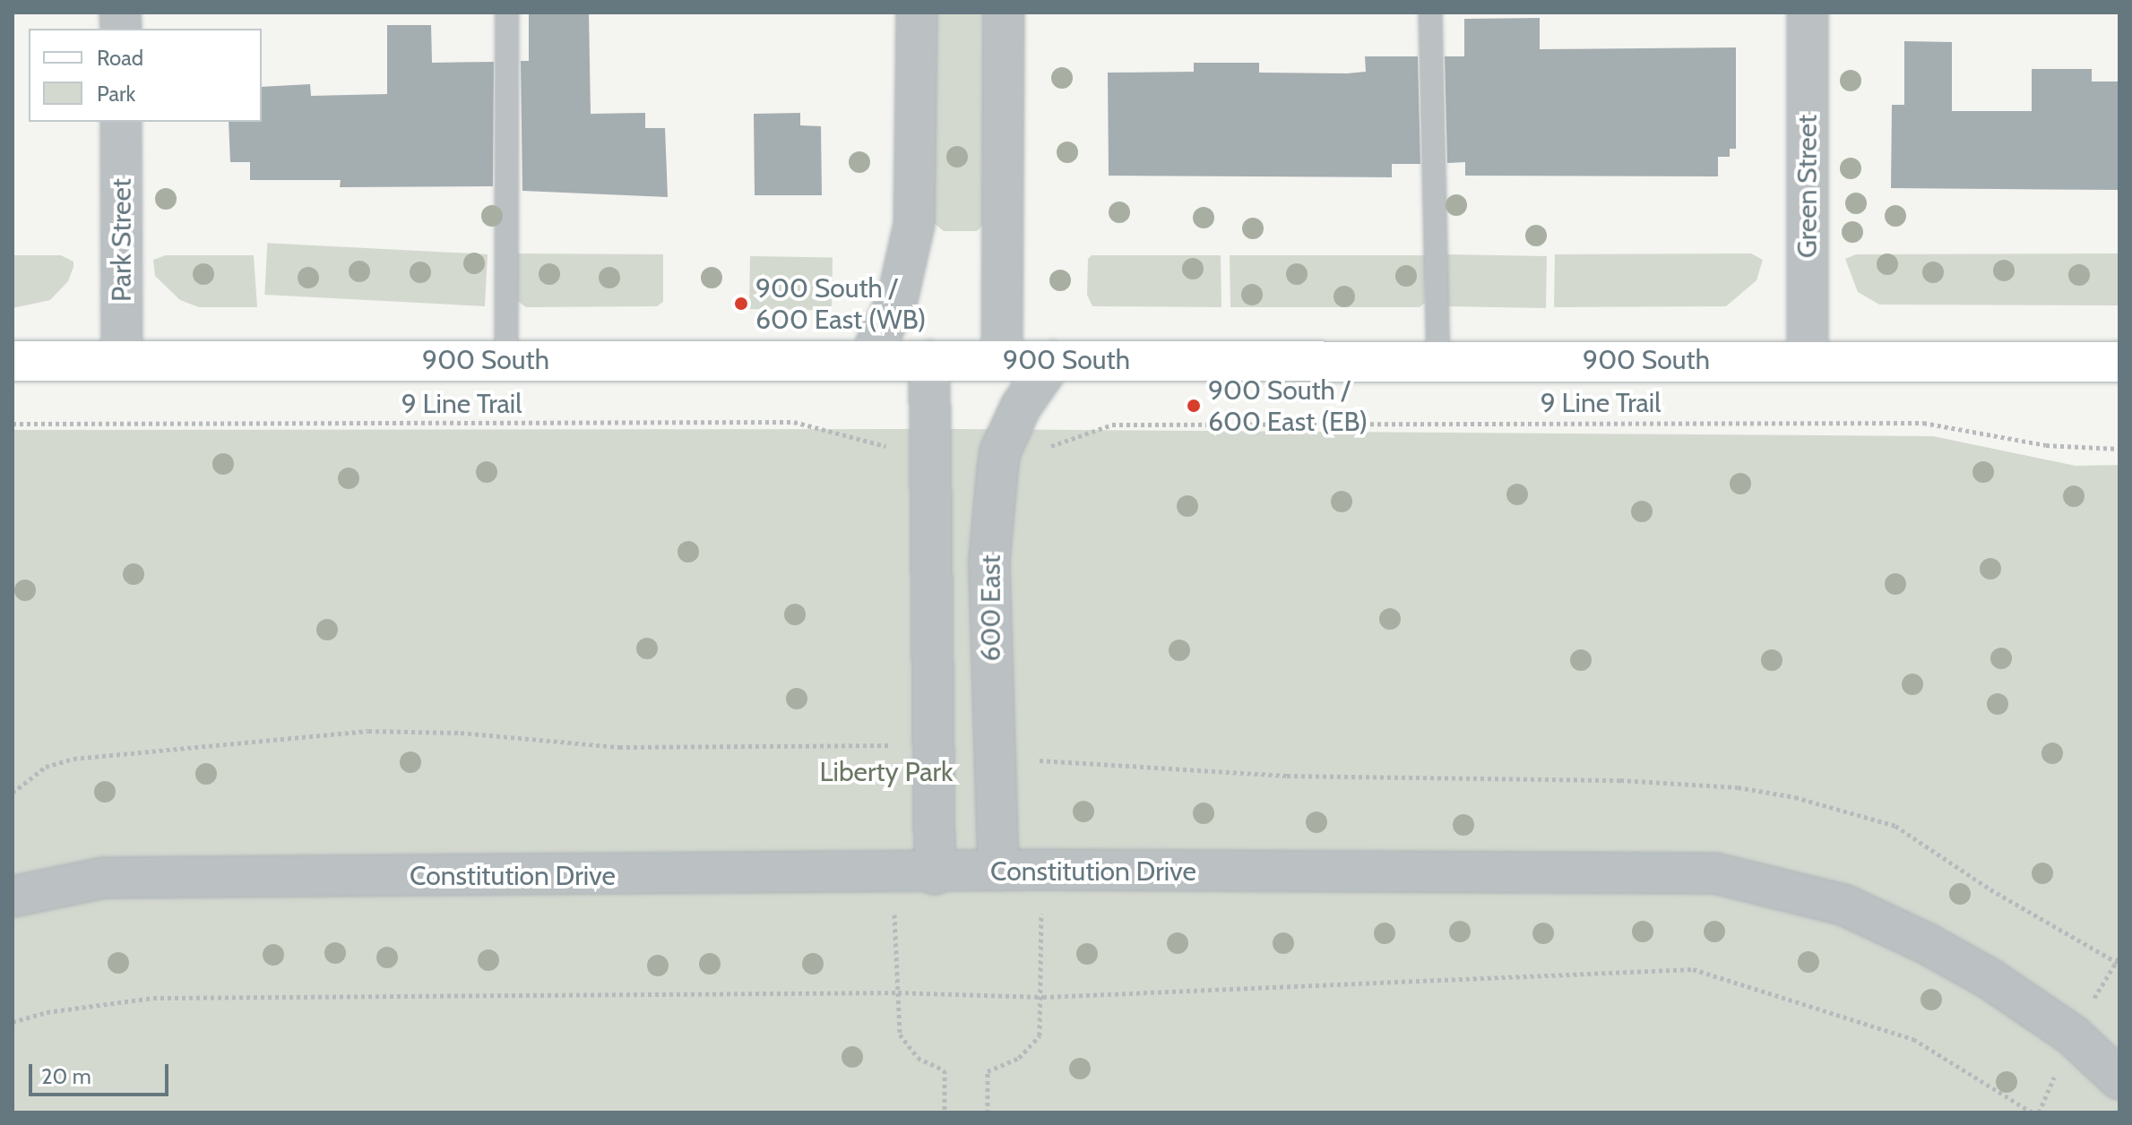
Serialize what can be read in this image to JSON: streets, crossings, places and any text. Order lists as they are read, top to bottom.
{
  "streets": {
    "street": [
      "Green Street",
      "Park Street",
      "900 South",
      "600 East",
      "Constitution Drive"
    ],
    "path": ["9 Line Trail"]
  },
  "crossings": [
    ["Green Street", "900 South"],
    ["Park Street", "900 South"],
    ["900 South", "600 East"],
    ["600 East", "Constitution Drive"]
  ],
  "parks": ["Liberty Park"],
  "places": ["900 South / 600 East (WB)", "900 South / 600 East (EB)"],
  "legend": ["Road", "Park"],
  "scale_bar": "20 m"
}
